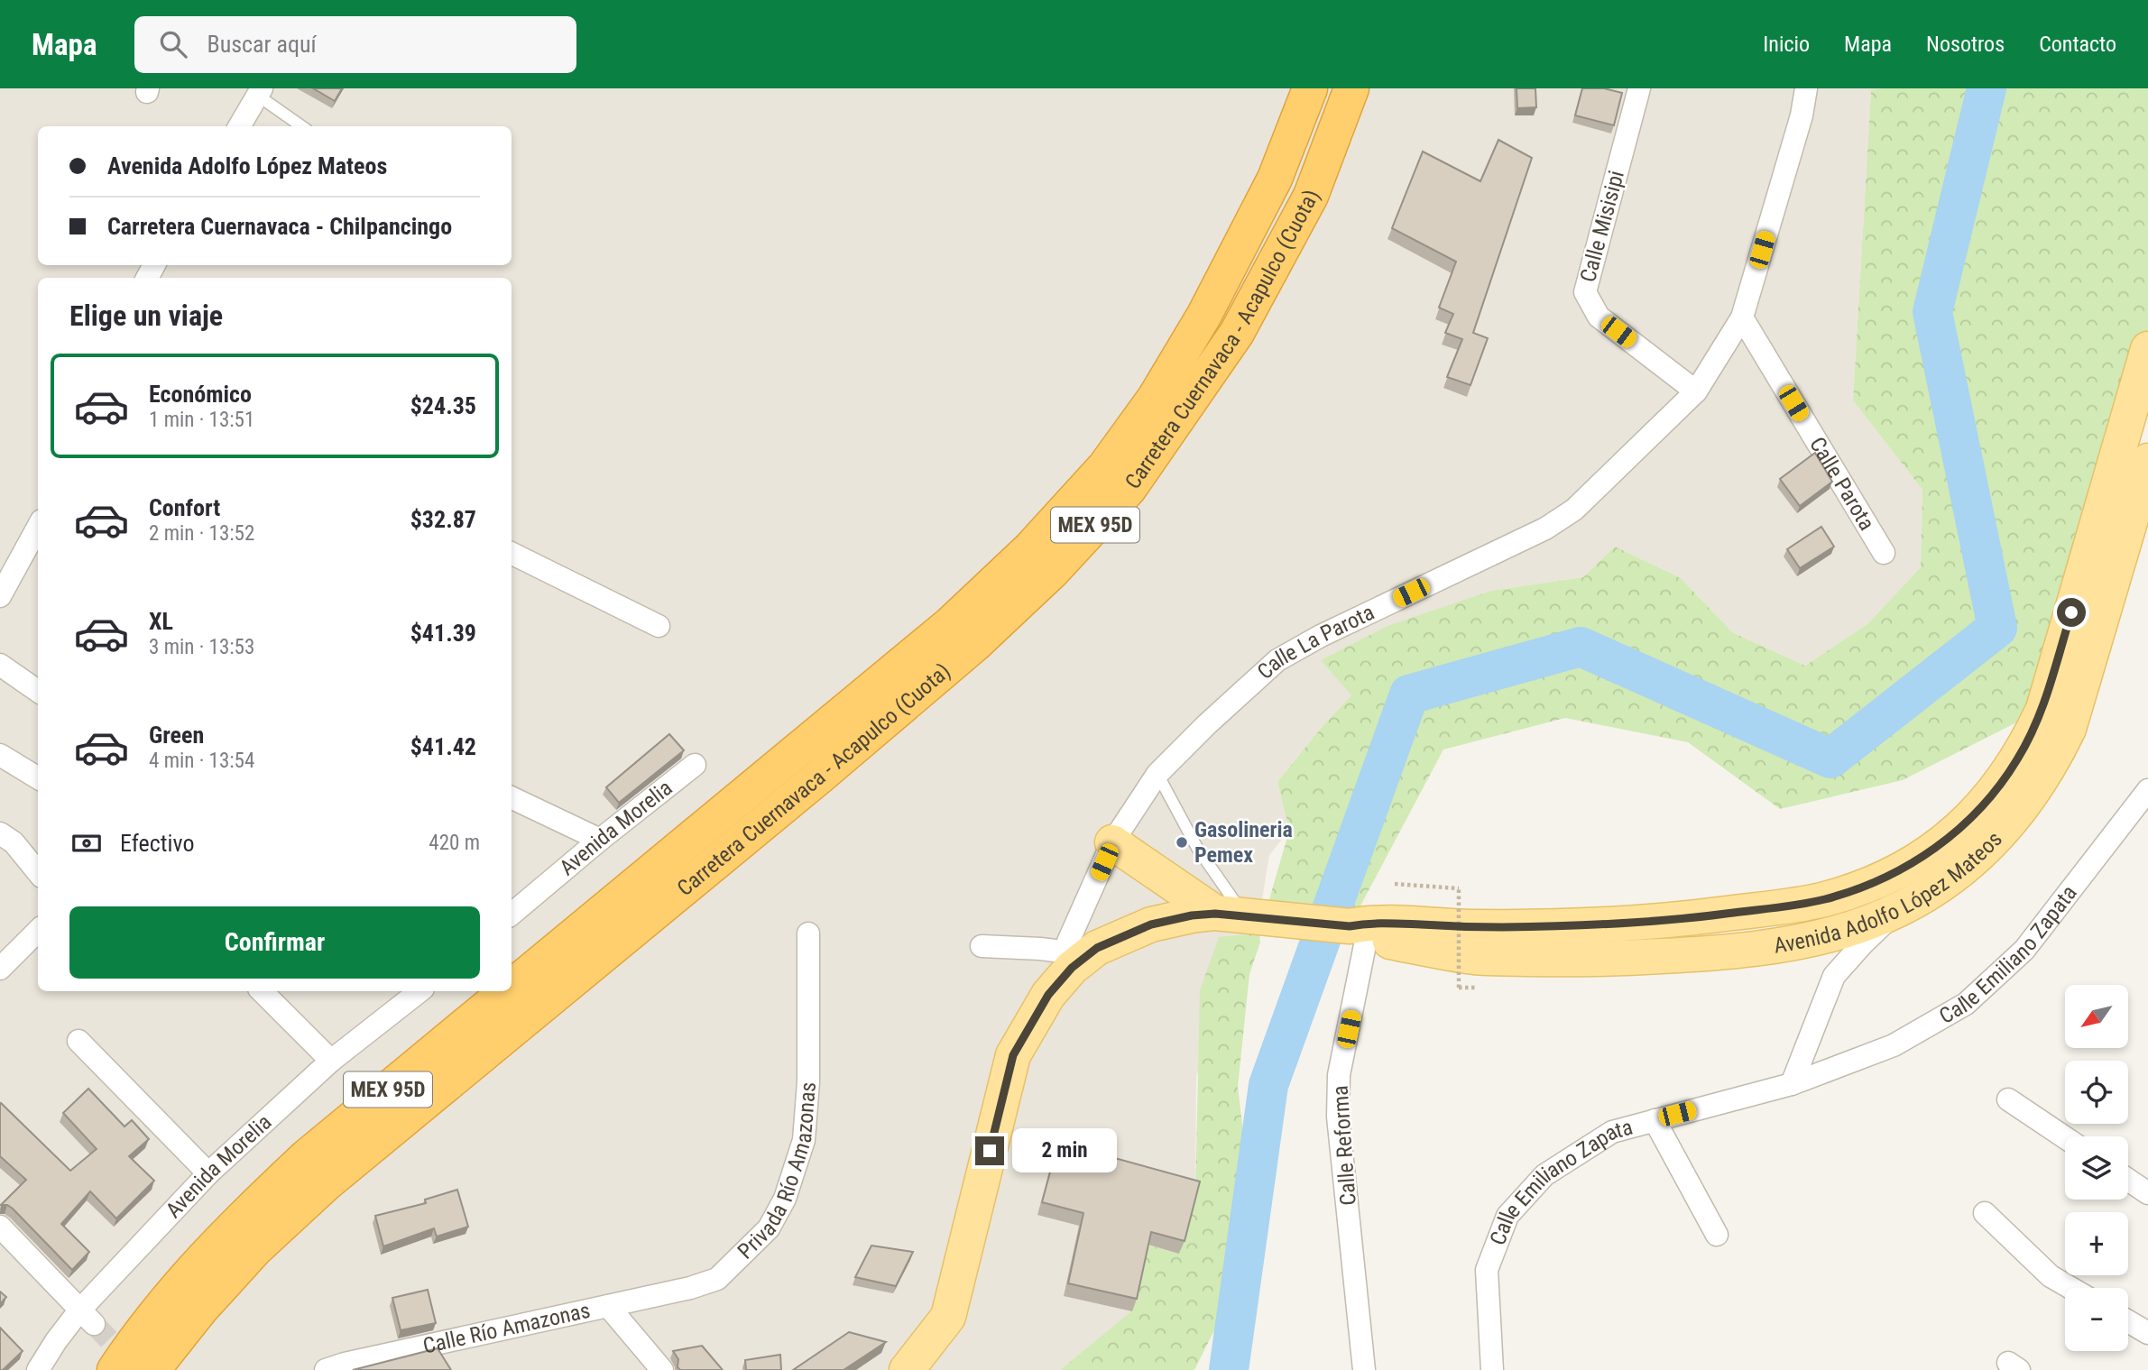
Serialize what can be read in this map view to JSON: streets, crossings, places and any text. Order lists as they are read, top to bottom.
{
  "streets": {
    "highway": ["Carretera Cuernavaca - Acapulco (Cuota)", "MEX 95D"],
    "main road": ["Avenida Adolfo López Mateos"],
    "street": [
      "Calle Misisipi",
      "Calle Parota",
      "Calle La Parota",
      "Avenida Morelia",
      "Calle Emiliano Zapata",
      "Calle Reforma",
      "Privada Río Amazonas",
      "Calle Río Amazonas"
    ]
  },
  "crossings": [
    ["Calle Misisipi", "Calle La Parota"],
    ["Calle Parota", "Calle La Parota"],
    ["Avenida Adolfo López Mateos", "Calle Reforma"],
    ["Privada Río Amazonas", "Calle Río Amazonas"]
  ],
  "places": ["Gasolineria Pemex"],
  "north": "bottom left",
  "page": {
    "header": "Mapa",
    "search": "Buscar aquí",
    "nav": [
      "Inicio",
      "Mapa",
      "Nosotros",
      "Contacto"
    ],
    "banner": ["Avenida Adolfo López Mateos", "Carretera Cuernavaca - Chilpancingo"],
    "heading": "Elige un viaje",
    "list": [
      {
        "name": "Económico",
        "note": "1 min · 13:51",
        "value": "$24.35"
      },
      {
        "name": "Confort",
        "note": "2 min · 13:52",
        "value": "$32.87"
      },
      {
        "name": "XL",
        "note": "3 min · 13:53",
        "value": "$41.39"
      },
      {
        "name": "Green",
        "note": "4 min · 13:54",
        "value": "$41.42"
      }
    ],
    "pay": ["Efectivo", "420 m"],
    "buttons": "Confirmar",
    "map_buttons": ["+", "−"],
    "bubble": "2 min"
  }
}
